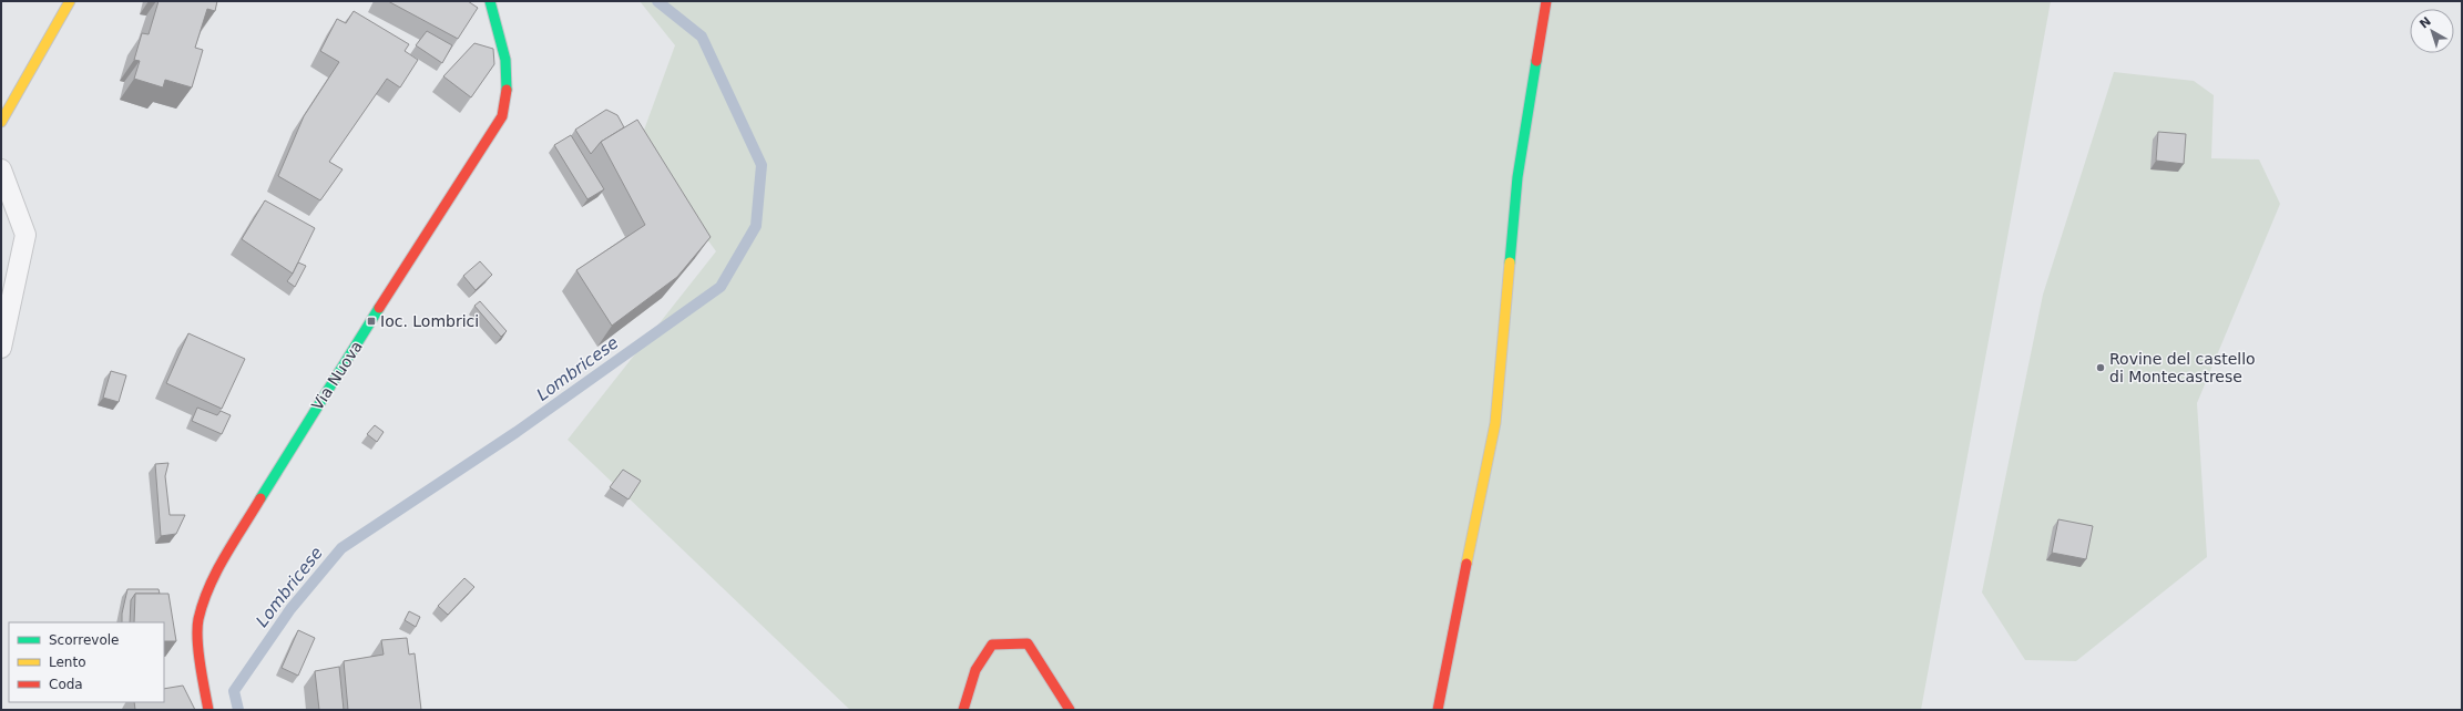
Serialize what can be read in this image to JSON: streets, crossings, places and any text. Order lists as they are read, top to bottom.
{
  "streets": {
    "street": ["Via Nuova"]
  },
  "water": ["Lombricese"],
  "places": {
    "transit": ["Ioc. Lombrici"],
    "other": ["Rovine del castello di Montecastrese"]
  },
  "legend": ["Scorrevole", "Lento", "Coda"],
  "north": "top left"
}
